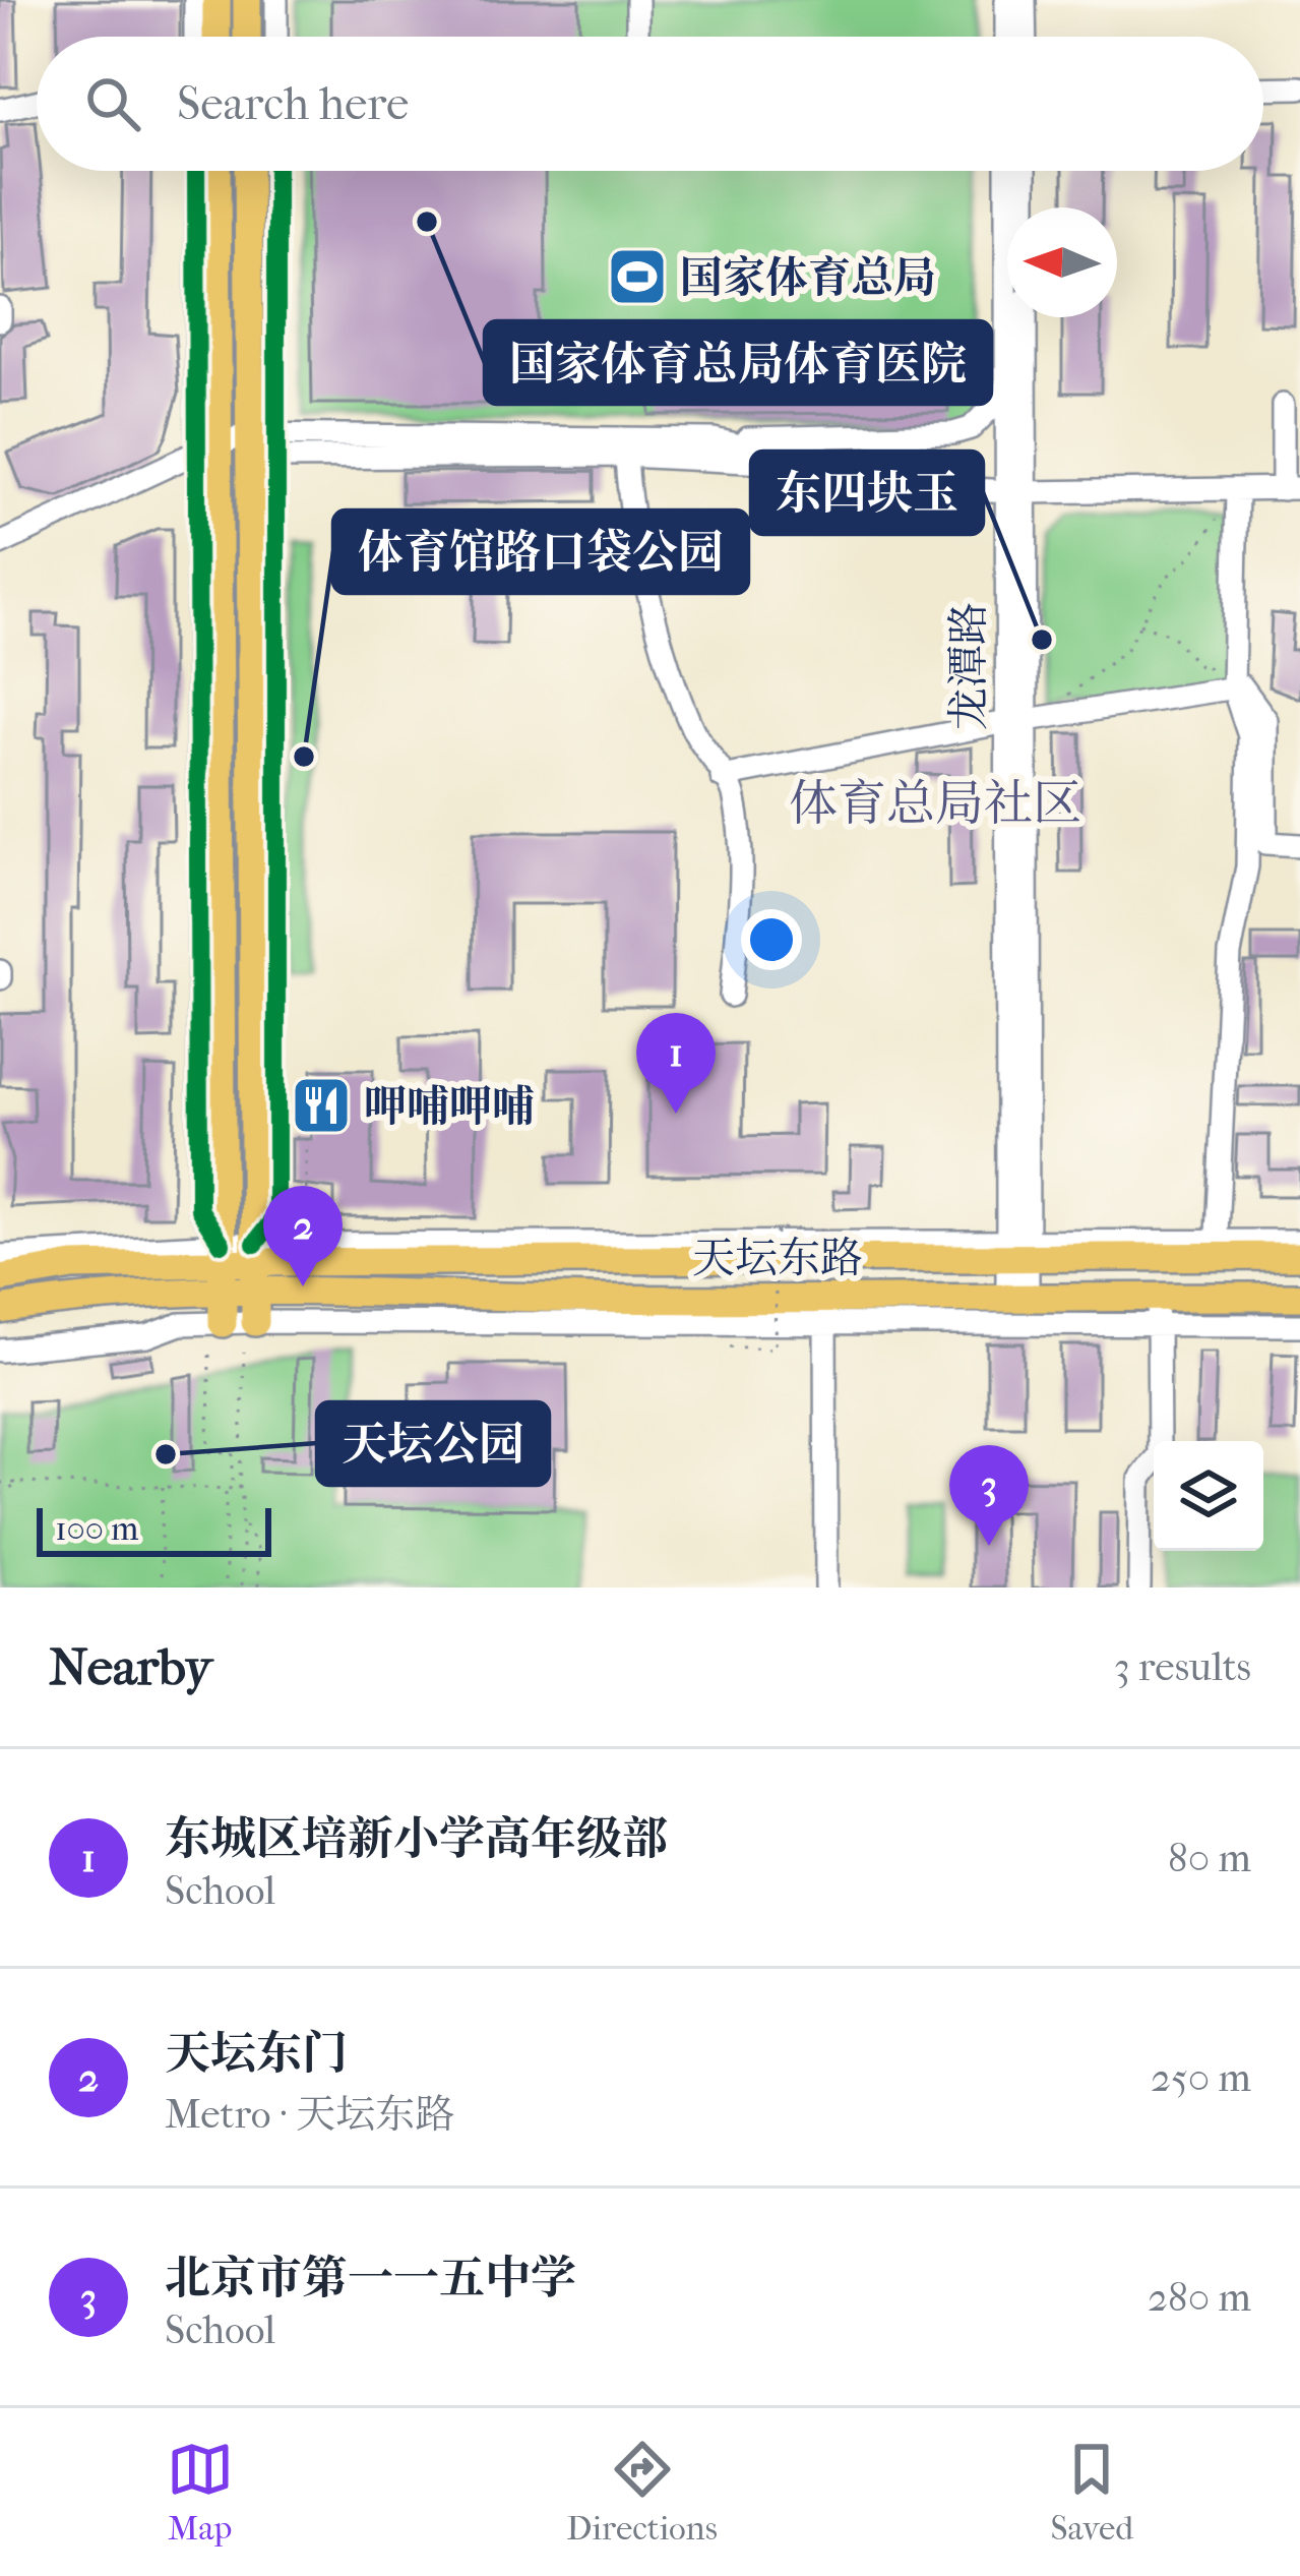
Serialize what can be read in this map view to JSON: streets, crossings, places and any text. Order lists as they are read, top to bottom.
{
  "streets": {
    "main road": ["天坛东路"],
    "street": ["龙潭路"]
  },
  "crossings": [
    ["龙潭路", "天坛东路"]
  ],
  "districts": ["体育总局社区"],
  "places": {
    "other": [
      "国家体育总局体育医院",
      "东四块玉",
      "体育馆路口袋公园",
      "天坛公园"
    ],
    "sports": ["国家体育总局"],
    "restaurant": ["呷哺呷哺"]
  },
  "scale_bar": "100 m",
  "north": "left",
  "page": {
    "search": "Search here",
    "pins": ["1", "2", "3"],
    "scale": "100 m",
    "heading": ["Nearby", "3 results"],
    "list": [
      {
        "mark": "1",
        "name": "东城区培新小学高年级部",
        "note": "School",
        "value": "80 m"
      },
      {
        "mark": "2",
        "name": "天坛东门",
        "note": "Metro · 天坛东路",
        "value": "250 m"
      },
      {
        "mark": "3",
        "name": "北京市第一一五中学",
        "note": "School",
        "value": "280 m"
      }
    ],
    "nav": ["Map", "Directions", "Saved"]
  }
}
